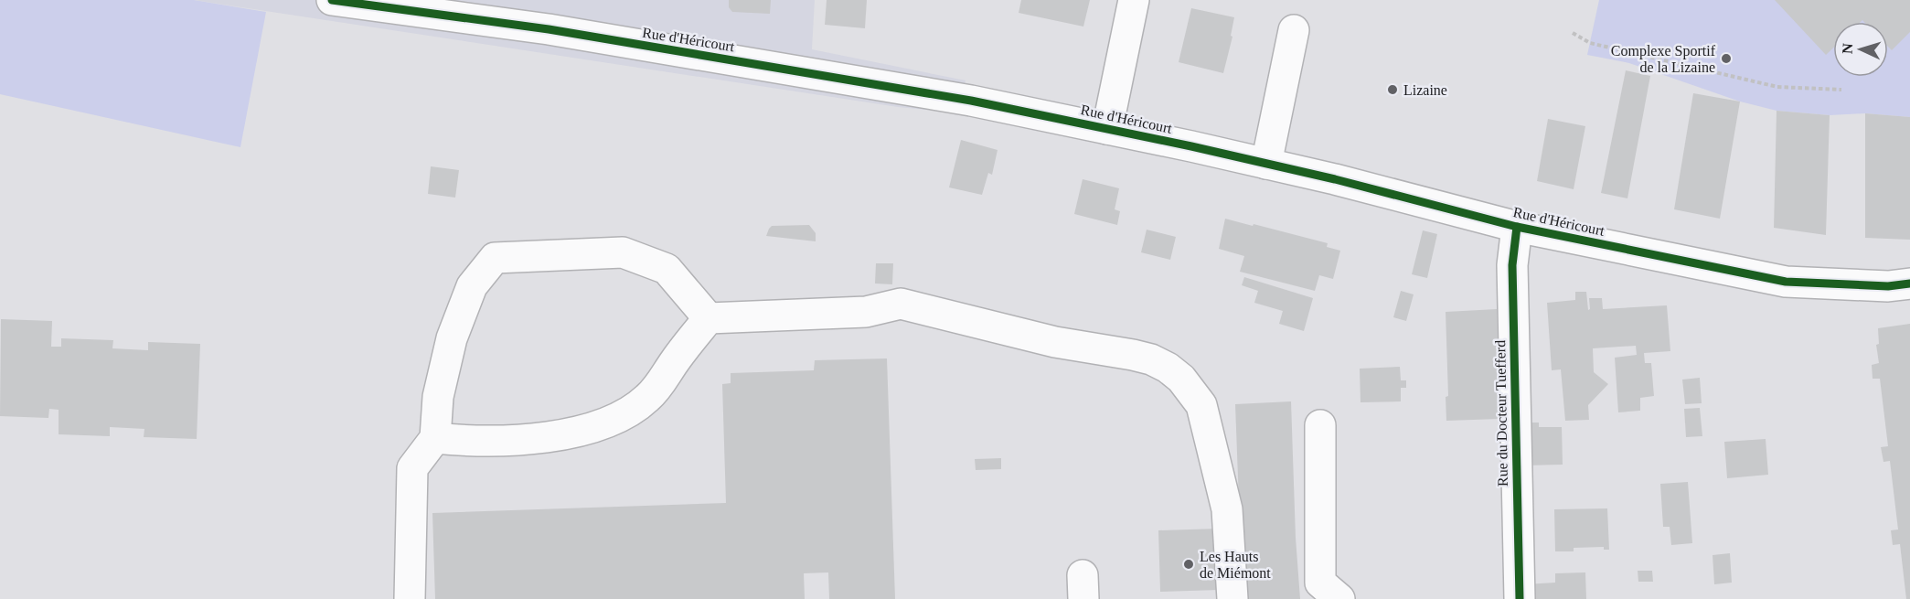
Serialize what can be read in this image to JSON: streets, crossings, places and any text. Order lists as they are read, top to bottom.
{
  "streets": {
    "street": ["Rue d'Héricourt", "Rue du Docteur Tuefferd"]
  },
  "crossings": [
    ["Rue d'Héricourt", "Rue du Docteur Tuefferd"]
  ],
  "places": ["Complexe Sportif de la Lizaine", "Lizaine", "Les Hauts de Miémont"],
  "north": "left"
}
